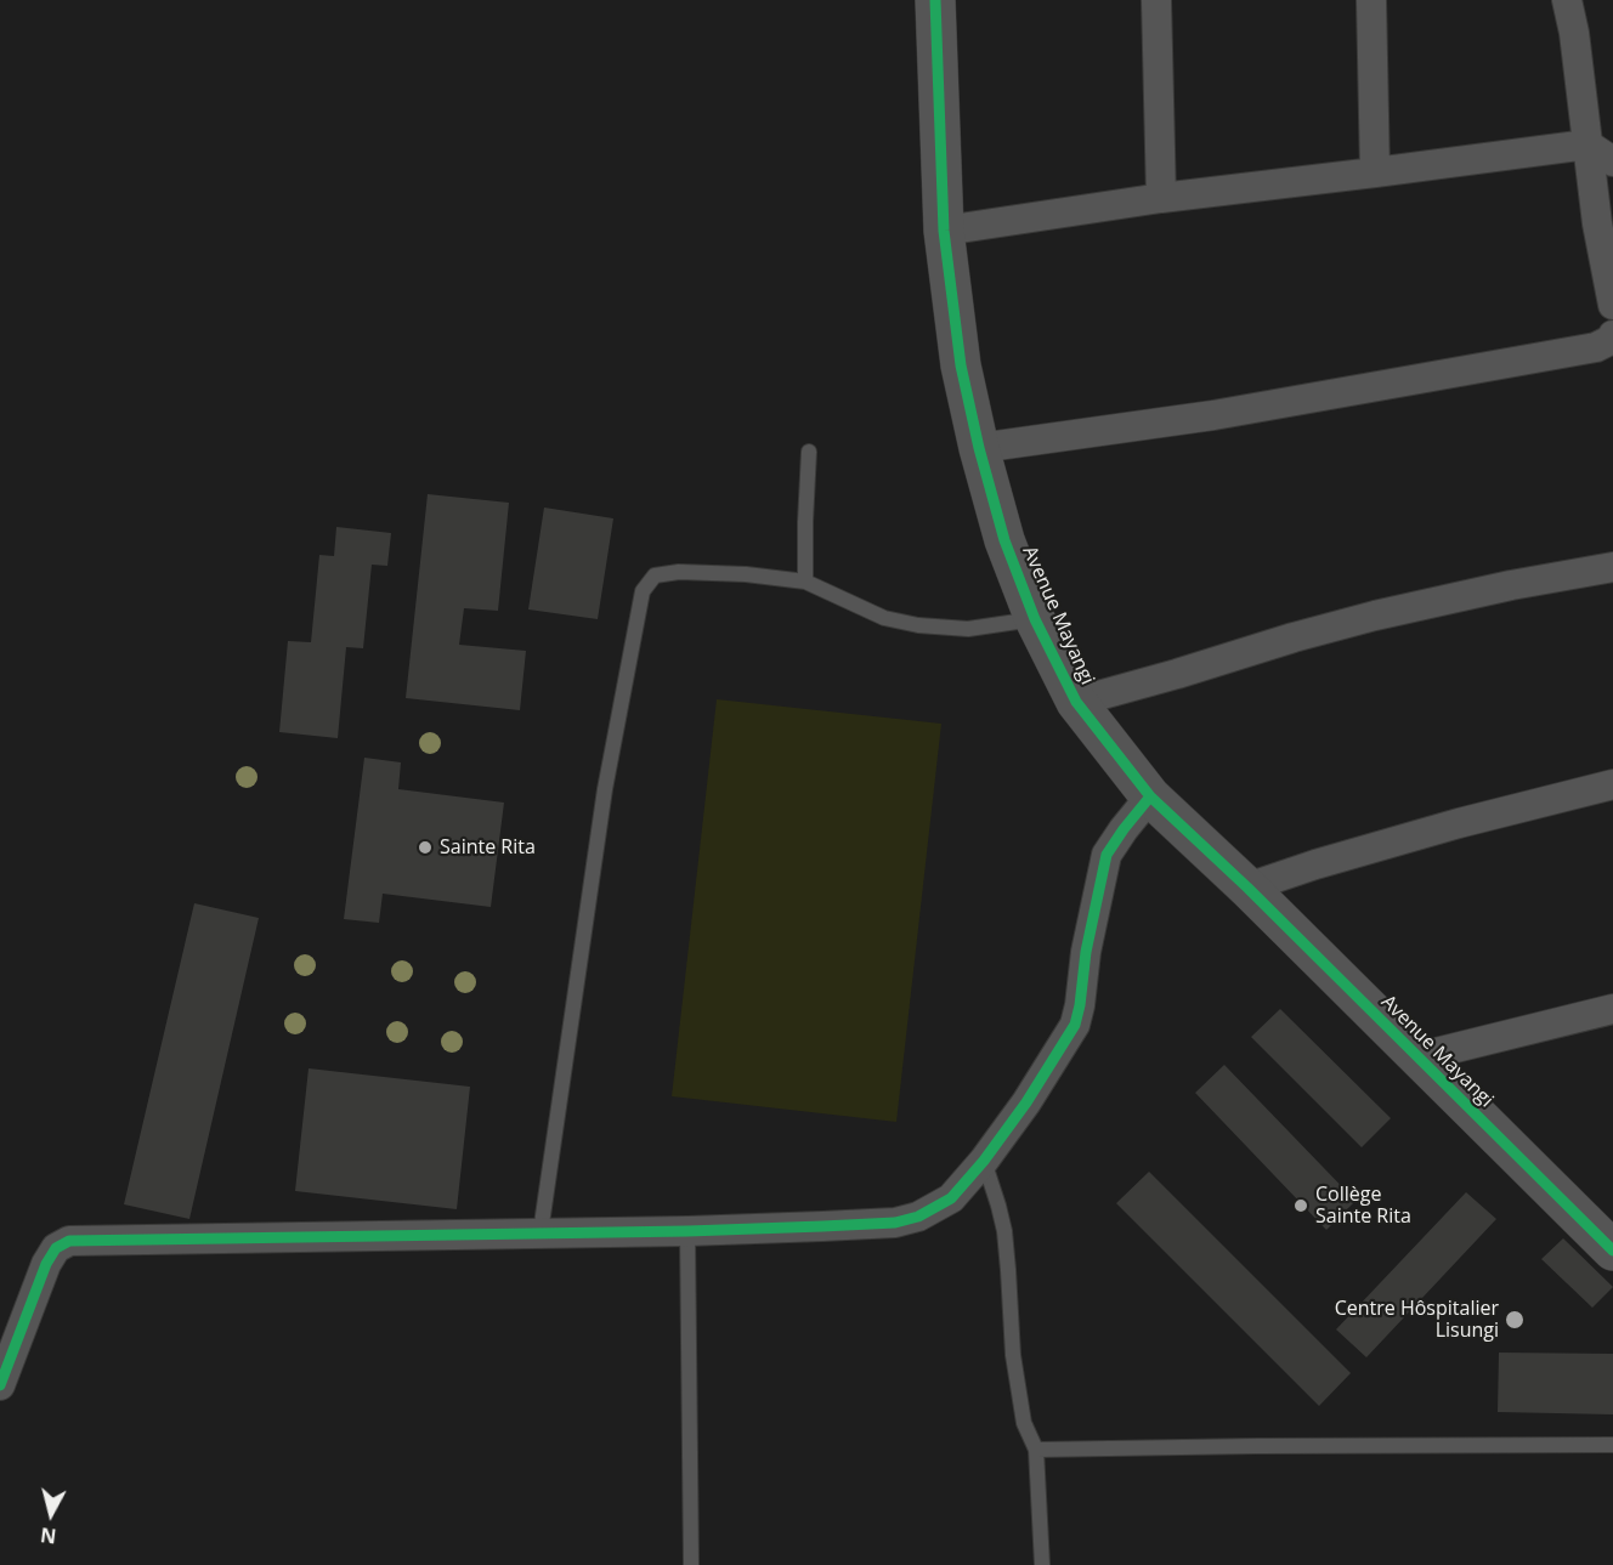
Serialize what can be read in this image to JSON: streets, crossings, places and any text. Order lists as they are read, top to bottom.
{
  "streets": {
    "street": ["Avenue Mayangi"]
  },
  "places": ["Sainte Rita", "Collège Sainte Rita", "Centre Hôspitalier Lisungi"],
  "north": "bottom"
}
